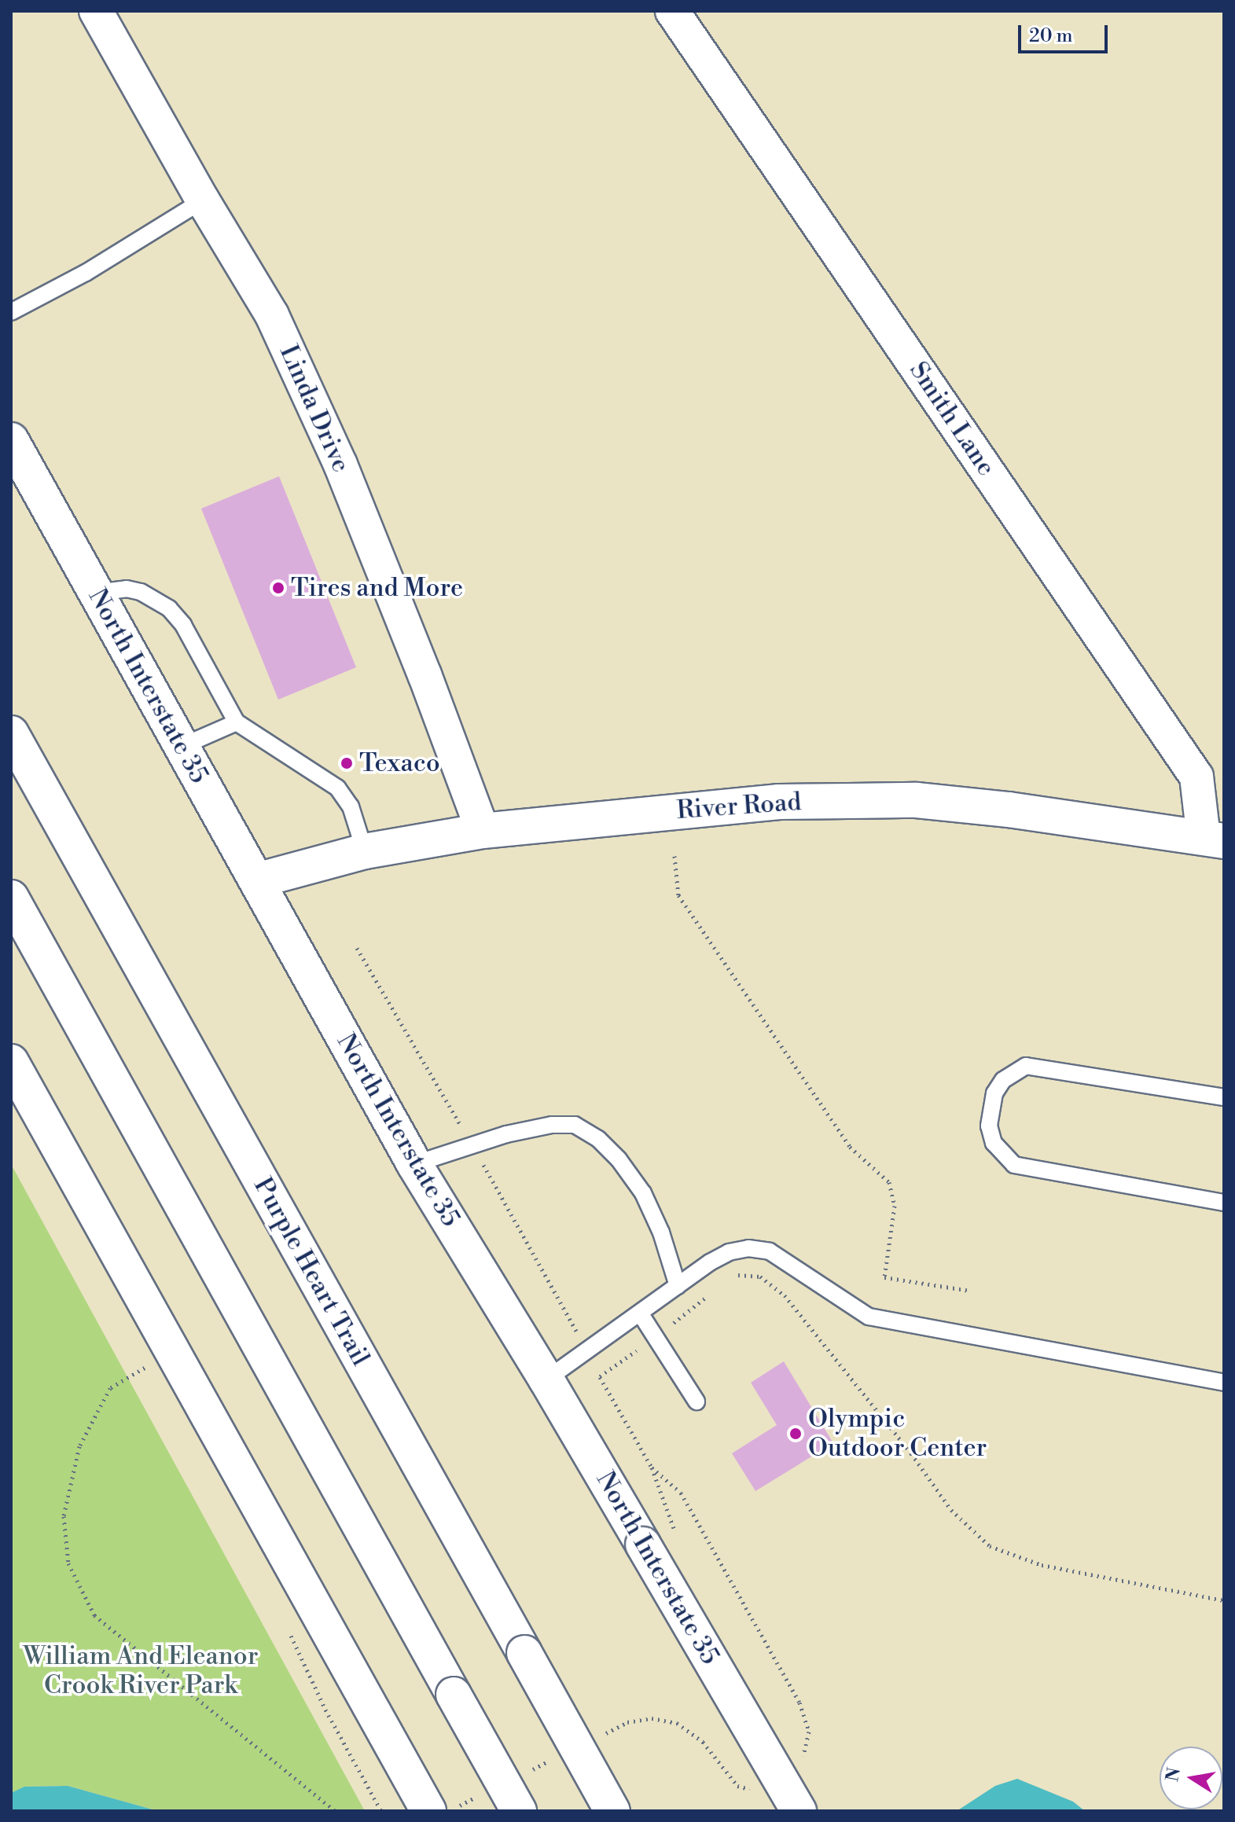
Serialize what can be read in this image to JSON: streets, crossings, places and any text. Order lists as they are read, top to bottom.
{
  "streets": {
    "main road": ["North Interstate 35", "River Road", "Purple Heart Trail"],
    "street": ["Linda Drive", "Smith Lane"]
  },
  "crossings": [
    ["Linda Drive", "River Road"],
    ["Smith Lane", "River Road"],
    ["North Interstate 35", "River Road"]
  ],
  "parks": ["William And Eleanor Crook River Park"],
  "places": ["Tires and More", "Texaco", "Olympic Outdoor Center"],
  "scale_bar": "20 m",
  "north": "left"
}
